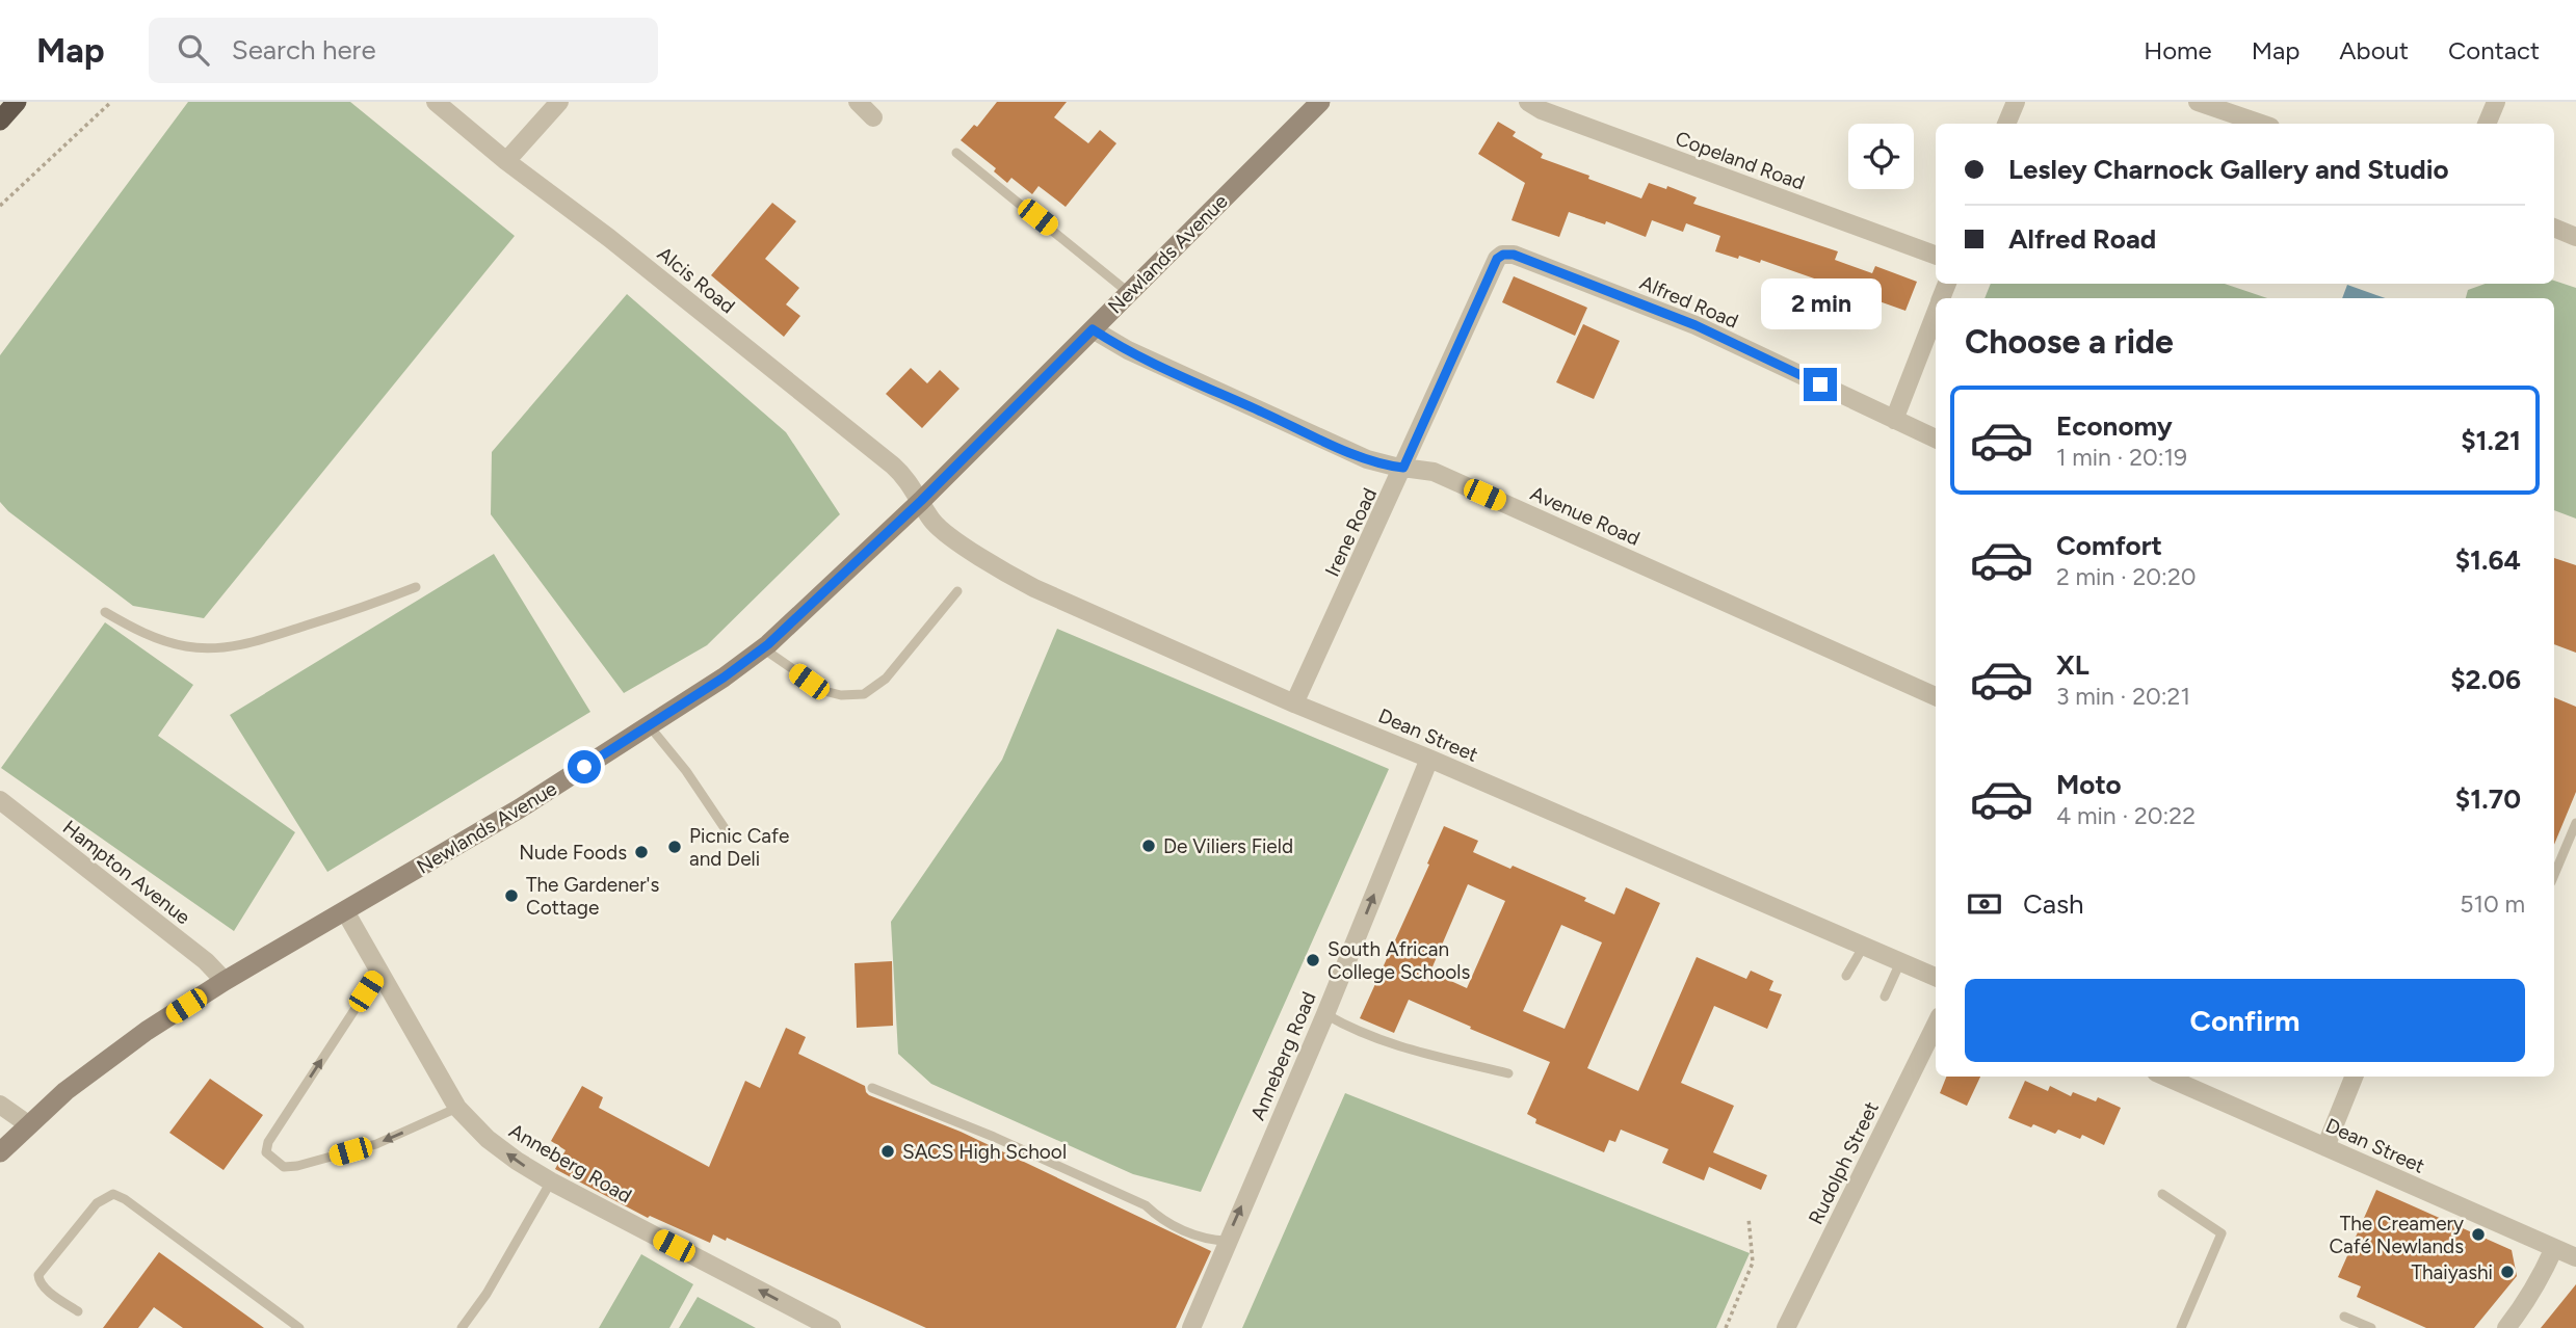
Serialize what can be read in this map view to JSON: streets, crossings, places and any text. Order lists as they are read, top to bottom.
{
  "streets": {
    "main road": ["Newlands Avenue"],
    "street": [
      "Copeland Road",
      "Alcis Road",
      "Alfred Road",
      "Avenue Road",
      "Irene Road",
      "Dean Street",
      "Hampton Avenue",
      "Anneberg Road",
      "Rudolph Street"
    ]
  },
  "crossings": [
    ["Newlands Avenue", "Alcis Road"],
    ["Newlands Avenue", "Avenue Road"],
    ["Newlands Avenue", "Dean Street"],
    ["Newlands Avenue", "Hampton Avenue"],
    ["Newlands Avenue", "Anneberg Road"],
    ["Alcis Road", "Dean Street"],
    ["Alfred Road", "Irene Road"],
    ["Avenue Road", "Irene Road"],
    ["Irene Road", "Dean Street"],
    ["Dean Street", "Anneberg Road"]
  ],
  "places": [
    "De Viliers Field",
    "Picnic Cafe and Deli",
    "Nude Foods",
    "The Gardener's Cottage",
    "South African College Schools",
    "SACS High School",
    "The Creamery Café Newlands",
    "Thaiyashi"
  ],
  "page": {
    "header": "Map",
    "search": "Search here",
    "nav": [
      "Home",
      "Map",
      "About",
      "Contact"
    ],
    "banner": ["Lesley Charnock Gallery and Studio", "Alfred Road"],
    "bubble": "2 min",
    "heading": "Choose a ride",
    "list": [
      {
        "name": "Economy",
        "note": "1 min · 20:19",
        "value": "$1.21"
      },
      {
        "name": "Comfort",
        "note": "2 min · 20:20",
        "value": "$1.64"
      },
      {
        "name": "XL",
        "note": "3 min · 20:21",
        "value": "$2.06"
      },
      {
        "name": "Moto",
        "note": "4 min · 20:22",
        "value": "$1.70"
      }
    ],
    "pay": ["Cash", "510 m"],
    "buttons": "Confirm"
  }
}
